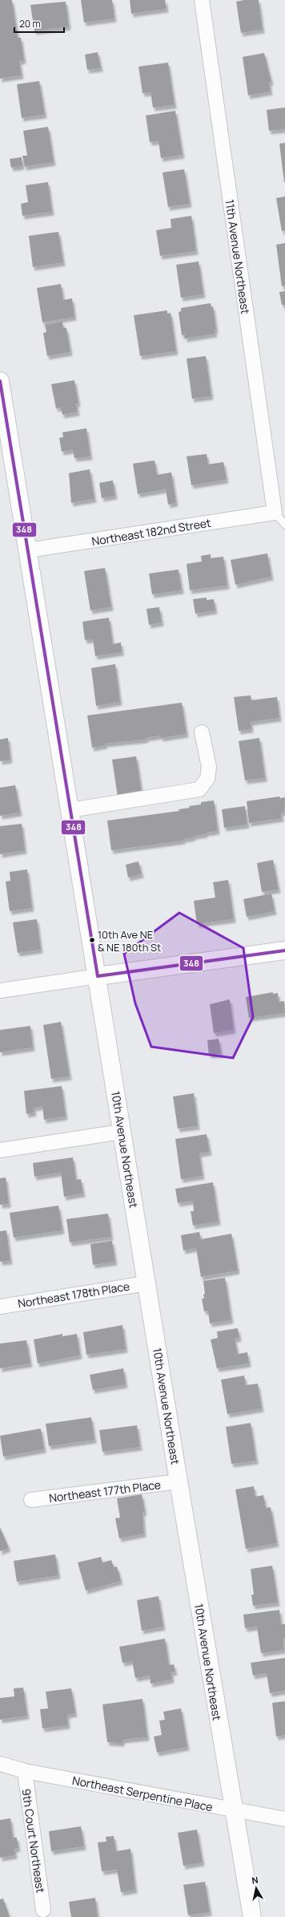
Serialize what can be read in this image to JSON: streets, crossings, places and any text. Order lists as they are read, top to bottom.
{
  "streets": {
    "street": [
      "11th Avenue Northeast",
      "Northeast 182nd Street",
      "10th Avenue Northeast",
      "Northeast 178th Place",
      "Northeast 177th Place",
      "Northeast Serpentine Place",
      "9th Court Northeast"
    ]
  },
  "crossings": [
    ["11th Avenue Northeast", "Northeast 182nd Street"],
    ["Northeast 182nd Street", "10th Avenue Northeast"],
    ["10th Avenue Northeast", "Northeast 178th Place"],
    ["10th Avenue Northeast", "Northeast 177th Place"],
    ["10th Avenue Northeast", "Northeast Serpentine Place"],
    ["Northeast Serpentine Place", "9th Court Northeast"]
  ],
  "places": ["10th Ave NE & NE 180th St"],
  "lines": ["transit line 348"],
  "scale_bar": "20 m",
  "north": "top"
}
